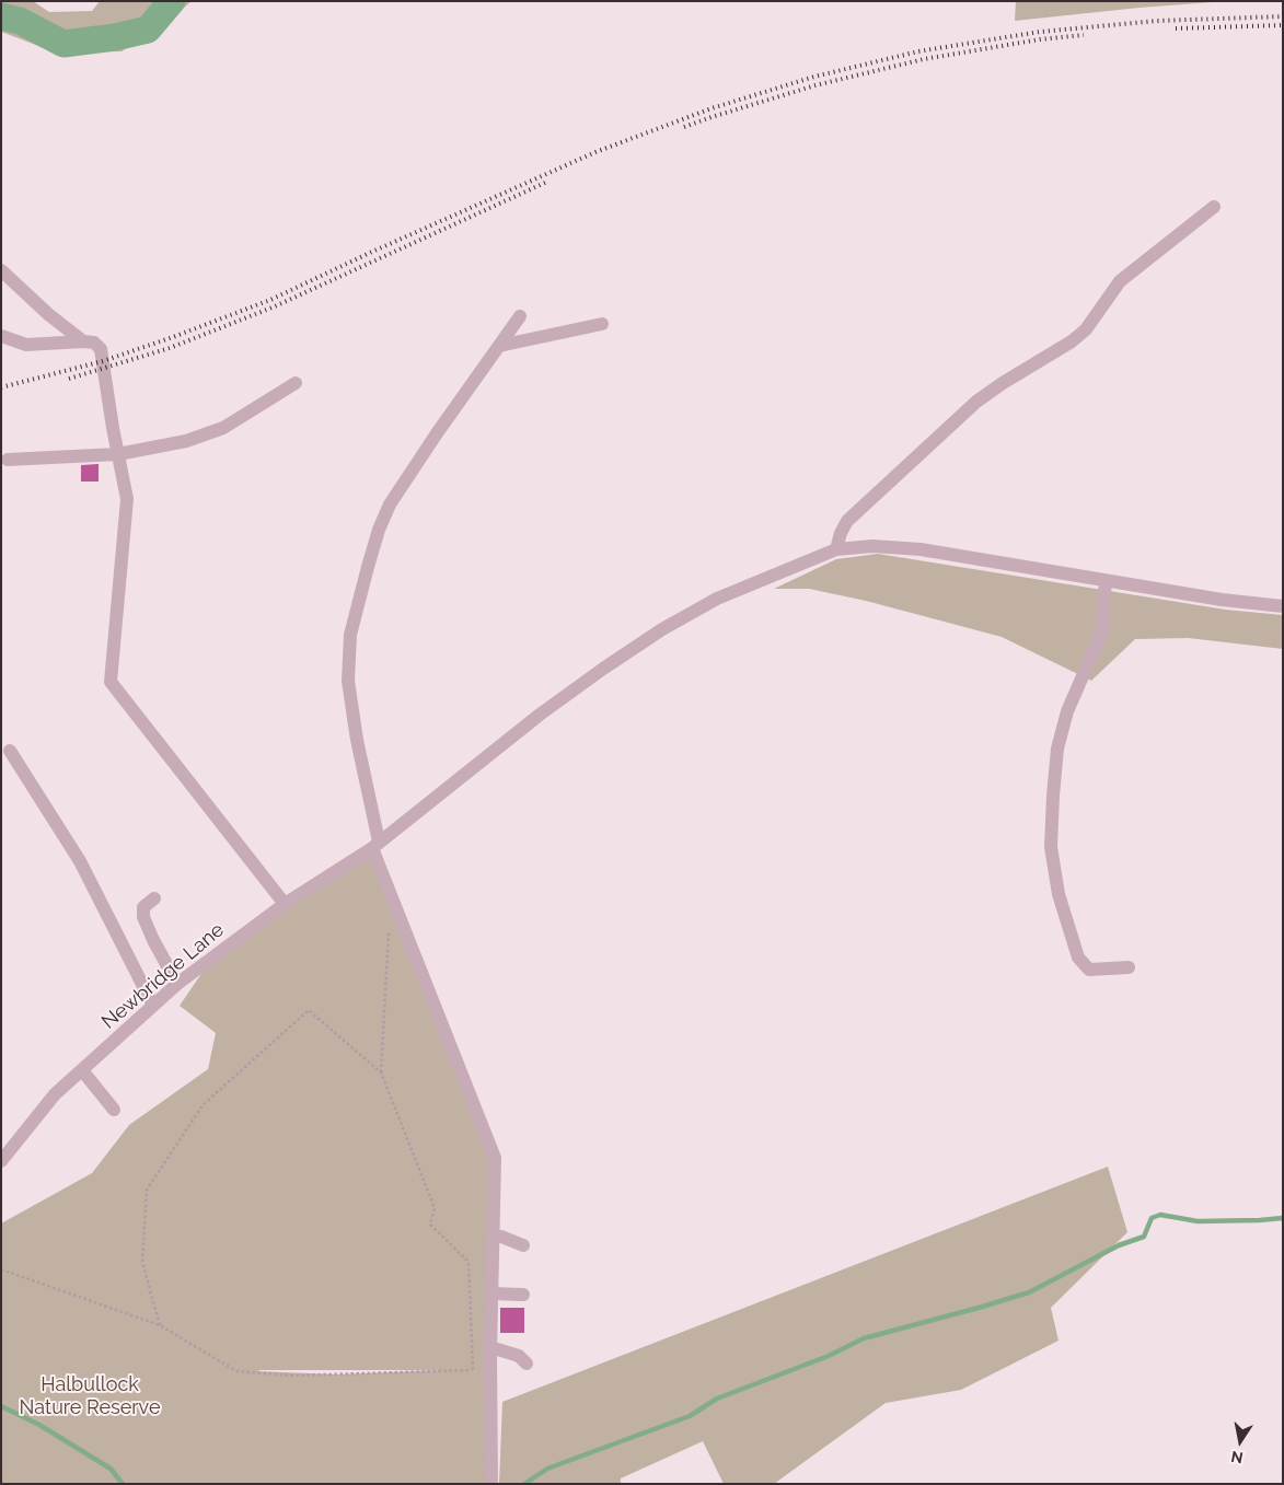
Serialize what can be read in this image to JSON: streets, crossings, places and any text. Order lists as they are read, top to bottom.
{
  "streets": {
    "street": ["Newbridge Lane"]
  },
  "parks": ["Halbullock Nature Reserve"],
  "north": "bottom"
}
